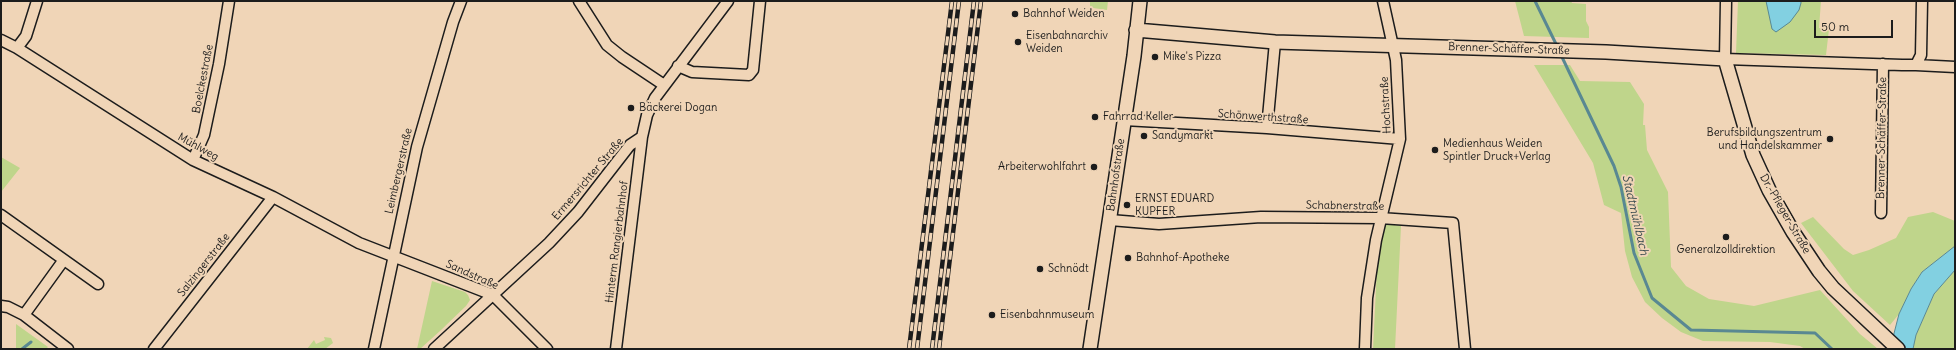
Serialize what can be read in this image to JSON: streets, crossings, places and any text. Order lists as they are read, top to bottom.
{
  "streets": {
    "main road": ["Brenner-Schäffer-Straße", "Bahnhofstraße", "Dr.-Pfleger-Straße"],
    "street": [
      "Boelckestraße",
      "Hochstraße",
      "Schönwerthstraße",
      "Mühlweg",
      "Leimbergerstraße",
      "Ermersrichter Straße",
      "Schabnerstraße",
      "Hinterm Rangierbahnhof",
      "Salzingerstraße",
      "Sandstraße"
    ]
  },
  "crossings": [
    ["Brenner-Schäffer-Straße", "Hochstraße"],
    ["Brenner-Schäffer-Straße", "Bahnhofstraße"],
    ["Brenner-Schäffer-Straße", "Dr.-Pfleger-Straße"],
    ["Boelckestraße", "Mühlweg"],
    ["Hochstraße", "Schönwerthstraße"],
    ["Hochstraße", "Schabnerstraße"],
    ["Schönwerthstraße", "Bahnhofstraße"],
    ["Mühlweg", "Leimbergerstraße"],
    ["Mühlweg", "Salzingerstraße"],
    ["Mühlweg", "Sandstraße"],
    ["Leimbergerstraße", "Sandstraße"],
    ["Bahnhofstraße", "Schabnerstraße"],
    ["Ermersrichter Straße", "Hinterm Rangierbahnhof"],
    ["Ermersrichter Straße", "Sandstraße"]
  ],
  "water": ["Stadtmühlbach"],
  "places": [
    "Bahnhof Weiden",
    "Eisenbahnarchiv Weiden",
    "Mike's Pizza",
    "Bäckerei Dogan",
    "Fahrrad Keller",
    "Sandymarkt",
    "Berufsbildungszentrum und Handelskammer",
    "Medienhaus Weiden Spintler Druck+Verlag",
    "Arbeiterwohlfahrt",
    "ERNST EDUARD KUPFER",
    "Generalzolldirektion",
    "Bahnhof-Apotheke",
    "Schnödt",
    "Eisenbahnmuseum"
  ],
  "scale_bar": "50 m"
}
